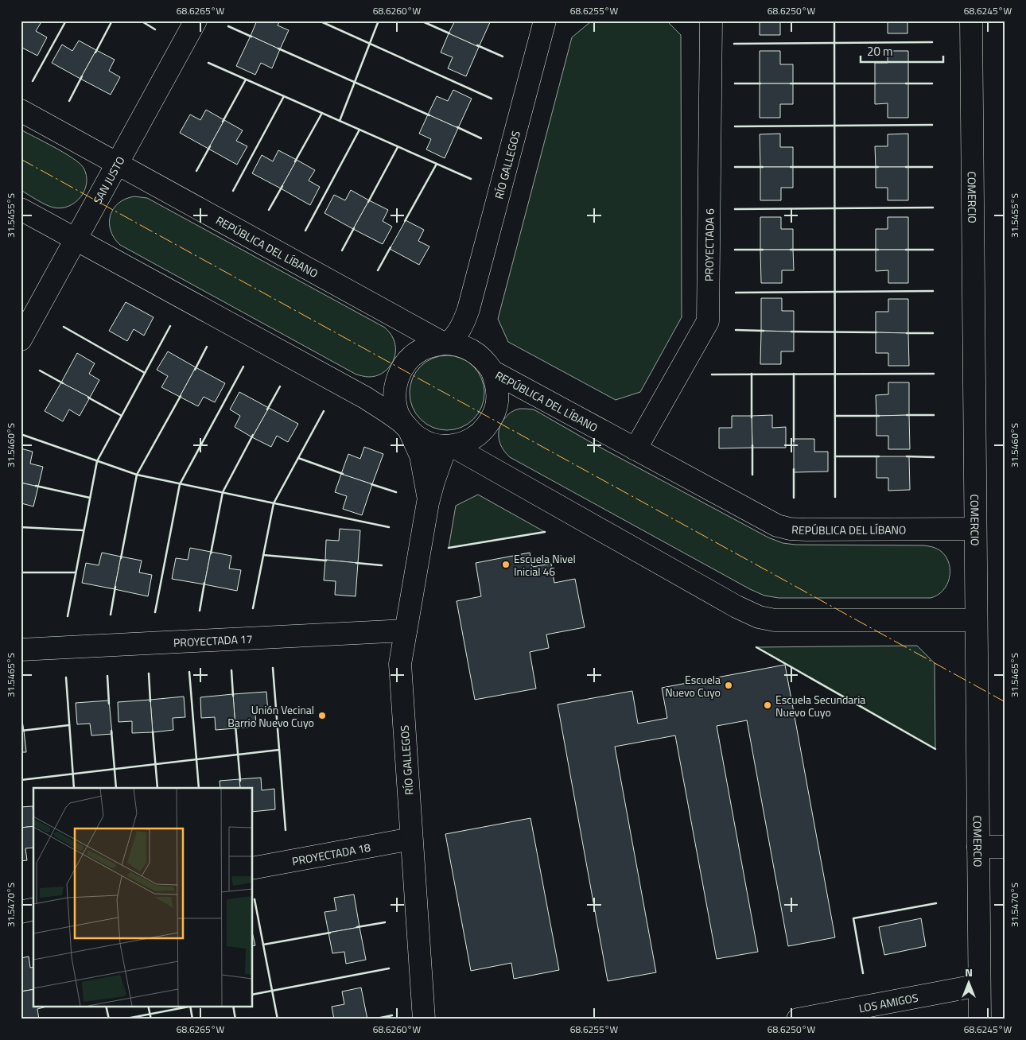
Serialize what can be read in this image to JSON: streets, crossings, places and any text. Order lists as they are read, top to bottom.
{
  "streets": {
    "street": [
      "RÍO GALLEGOS",
      "SAN JUSTO",
      "COMERCIO",
      "PROYECTADA 6",
      "REPÚBLICA DEL LÍBANO",
      "PROYECTADA 17",
      "PROYECTADA 18",
      "LOS AMIGOS"
    ]
  },
  "crossings": [
    ["RÍO GALLEGOS", "REPÚBLICA DEL LÍBANO"],
    ["RÍO GALLEGOS", "PROYECTADA 17"],
    ["RÍO GALLEGOS", "PROYECTADA 18"],
    ["SAN JUSTO", "REPÚBLICA DEL LÍBANO"],
    ["COMERCIO", "REPÚBLICA DEL LÍBANO"],
    ["COMERCIO", "LOS AMIGOS"],
    ["PROYECTADA 6", "REPÚBLICA DEL LÍBANO"]
  ],
  "places": [
    "Escuela Nivel Inicial 46",
    "Escuela Nuevo Cuyo",
    "Escuela Secundaria Nuevo Cuyo",
    "Unión Vecinal Barrio Nuevo Cuyo"
  ],
  "scale_bar": "20 m",
  "north": "top",
  "coordinates": [
    "68.6265°W",
    "68.6260°W",
    "68.6255°W",
    "68.6250°W",
    "68.6245°W",
    "31.5455°S",
    "31.5460°S",
    "31.5465°S",
    "31.5470°S"
  ]
}
